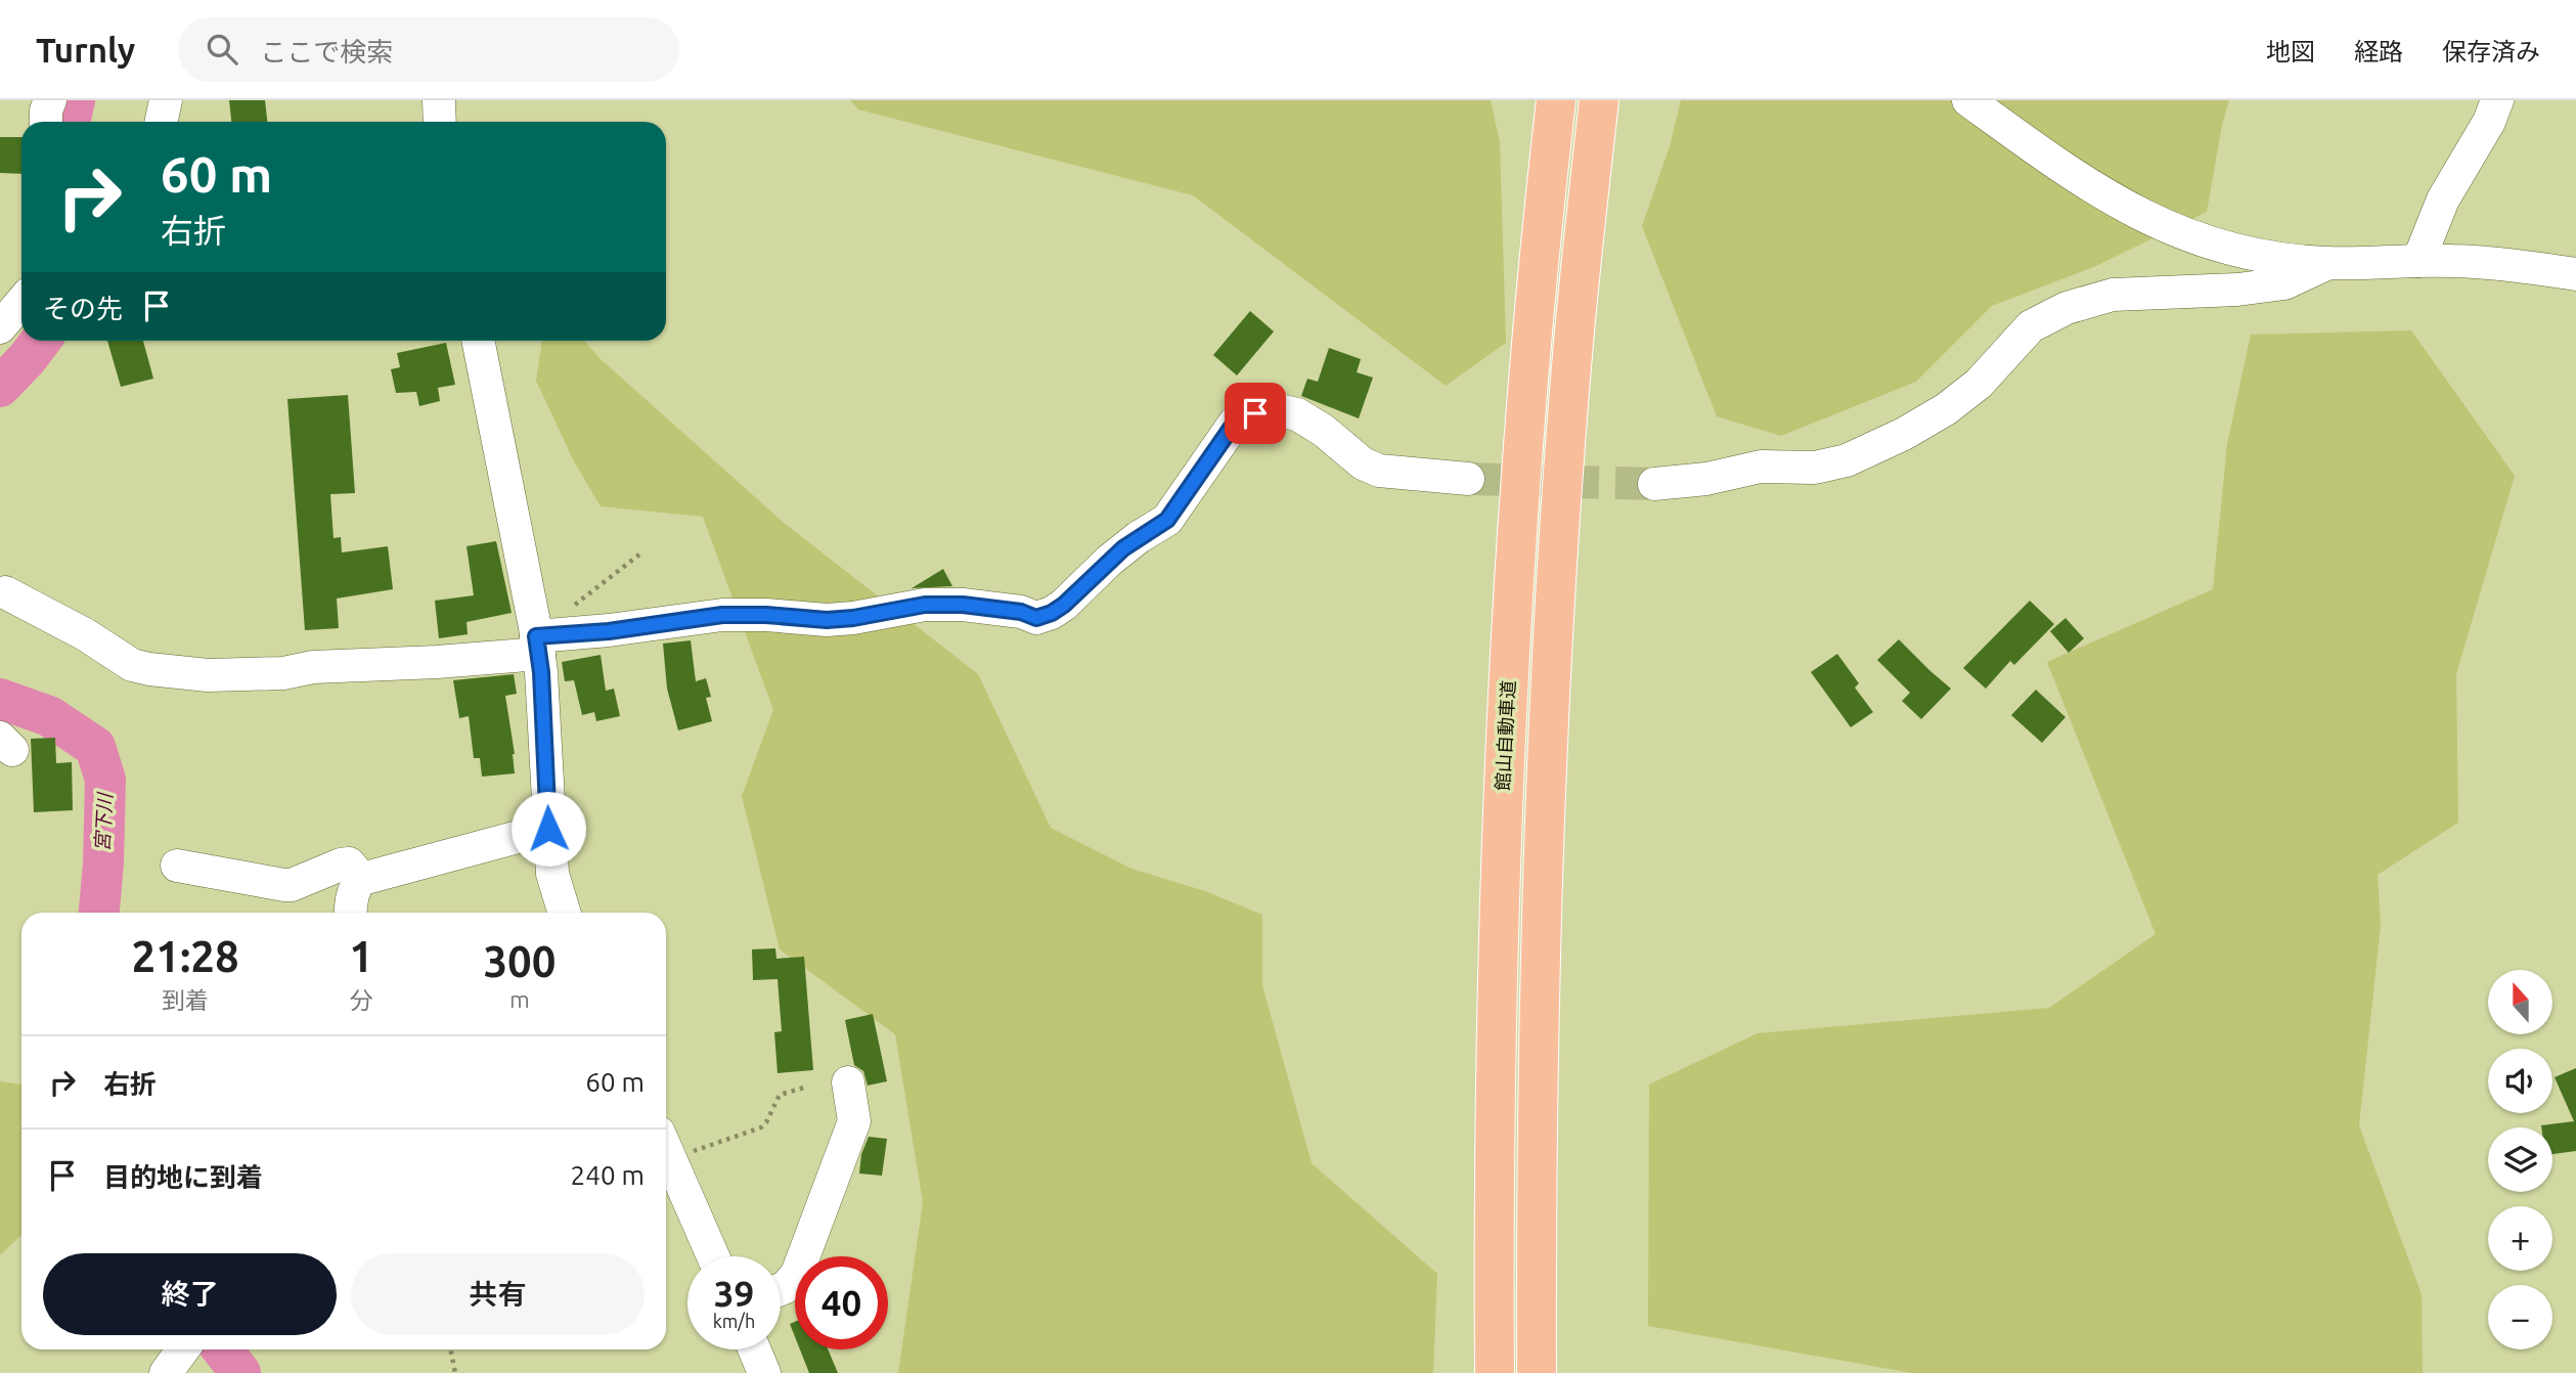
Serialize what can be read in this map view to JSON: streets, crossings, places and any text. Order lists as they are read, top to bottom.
{
  "streets": {
    "highway": ["館山自動車道"]
  },
  "water": ["宮下川"],
  "north": "top",
  "page": {
    "header": "Turnly",
    "search": "ここで検索",
    "nav": ["地図", "経路", "保存済み"],
    "turn": ["60 m", "右折"],
    "then": "その先",
    "eta": [
      "21:28",
      "到着",
      "1",
      "分",
      "300",
      "m"
    ],
    "map_buttons": ["+", "−"],
    "list": [
      {
        "name": "右折",
        "value": "60 m"
      },
      {
        "name": "目的地に到着",
        "value": "240 m"
      }
    ],
    "buttons": ["終了", "共有"],
    "speed": "39 km/h",
    "limit": "40"
  }
}
